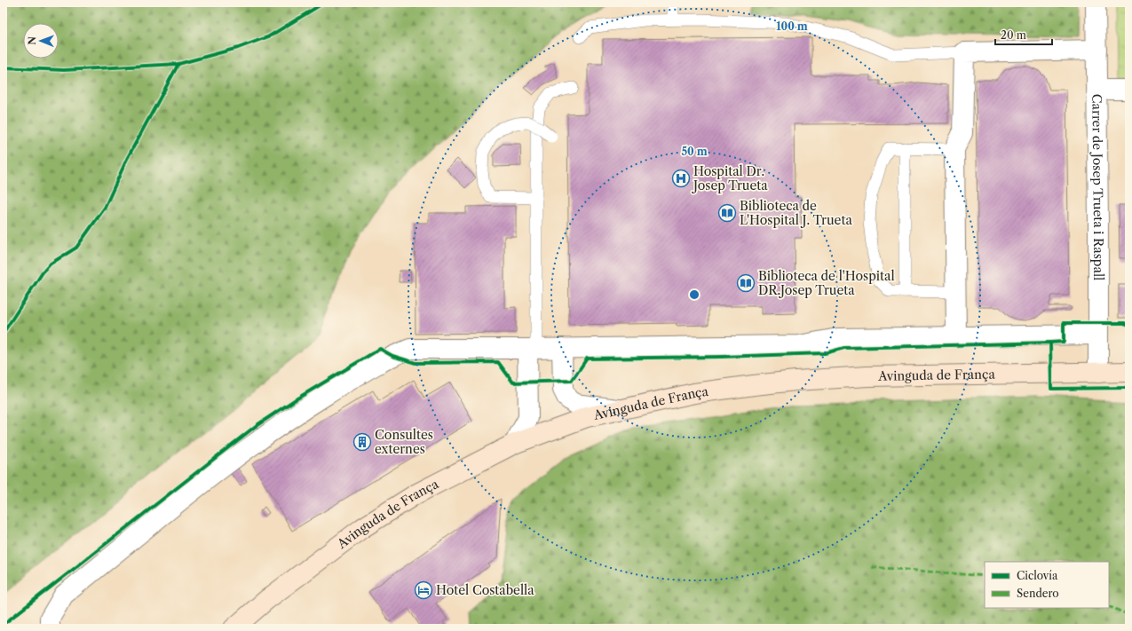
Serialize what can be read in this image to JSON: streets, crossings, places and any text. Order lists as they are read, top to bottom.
{
  "streets": {
    "main road": ["Avinguda de França"],
    "street": ["Carrer de Josep Trueta i Raspall"]
  },
  "crossings": [
    ["Carrer de Josep Trueta i Raspall", "Avinguda de França"]
  ],
  "places": {
    "hospital": ["Hospital Dr. Josep Trueta"],
    "library": ["Biblioteca de L'Hospital J. Trueta", "Biblioteca de l'Hospital DR.Josep Trueta"],
    "building": ["Consultes externes"],
    "hotel": ["Hotel Costabella"]
  },
  "legend": ["Ciclovía", "Sendero"],
  "scale_bar": "20 m",
  "north": "left",
  "rings": ["100 m", "50 m"]
}
